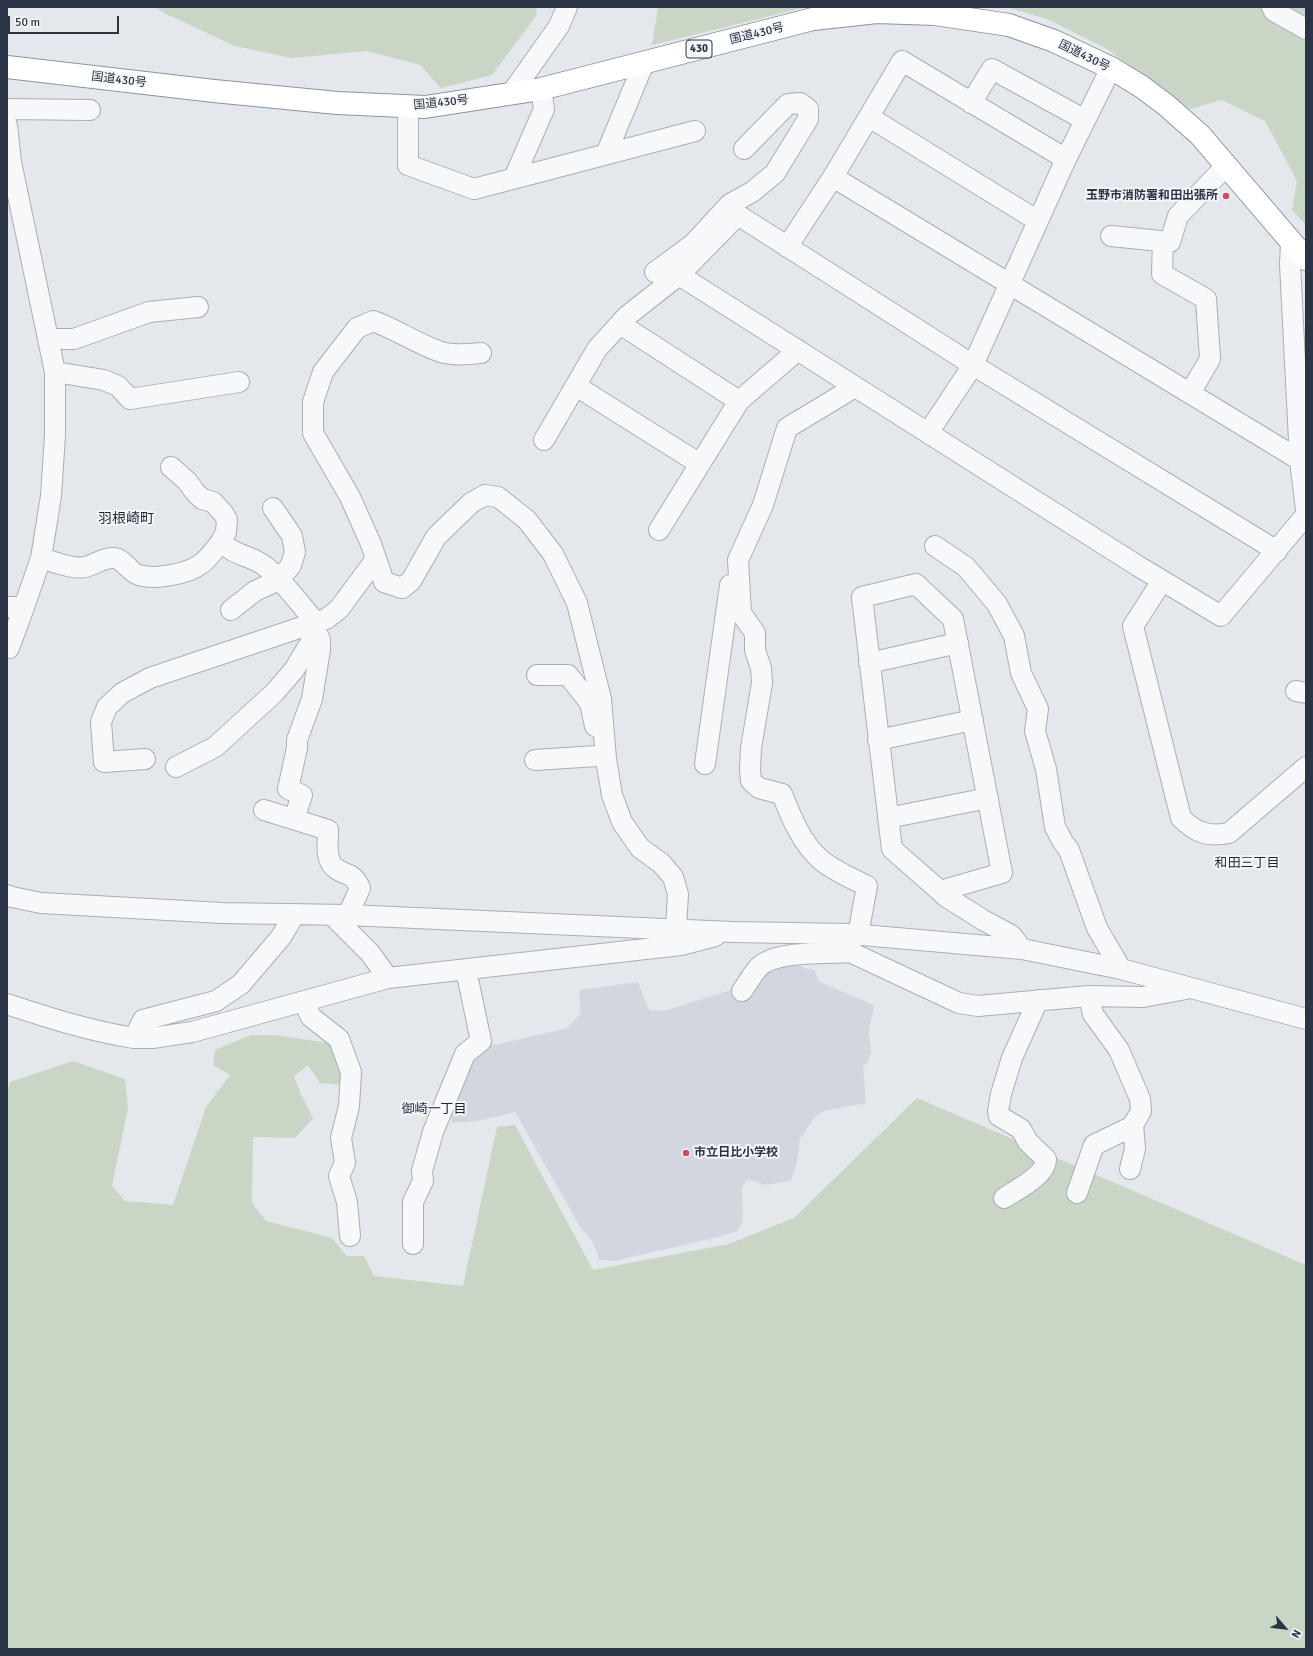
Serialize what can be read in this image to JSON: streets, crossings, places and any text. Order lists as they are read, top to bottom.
{
  "streets": {
    "highway": ["国道430号", "430"]
  },
  "districts": ["羽根崎町", "和田三丁目", "御崎一丁目"],
  "places": ["玉野市消防署和田出張所", "市立日比小学校"],
  "scale_bar": "50 m",
  "north": "bottom right"
}
